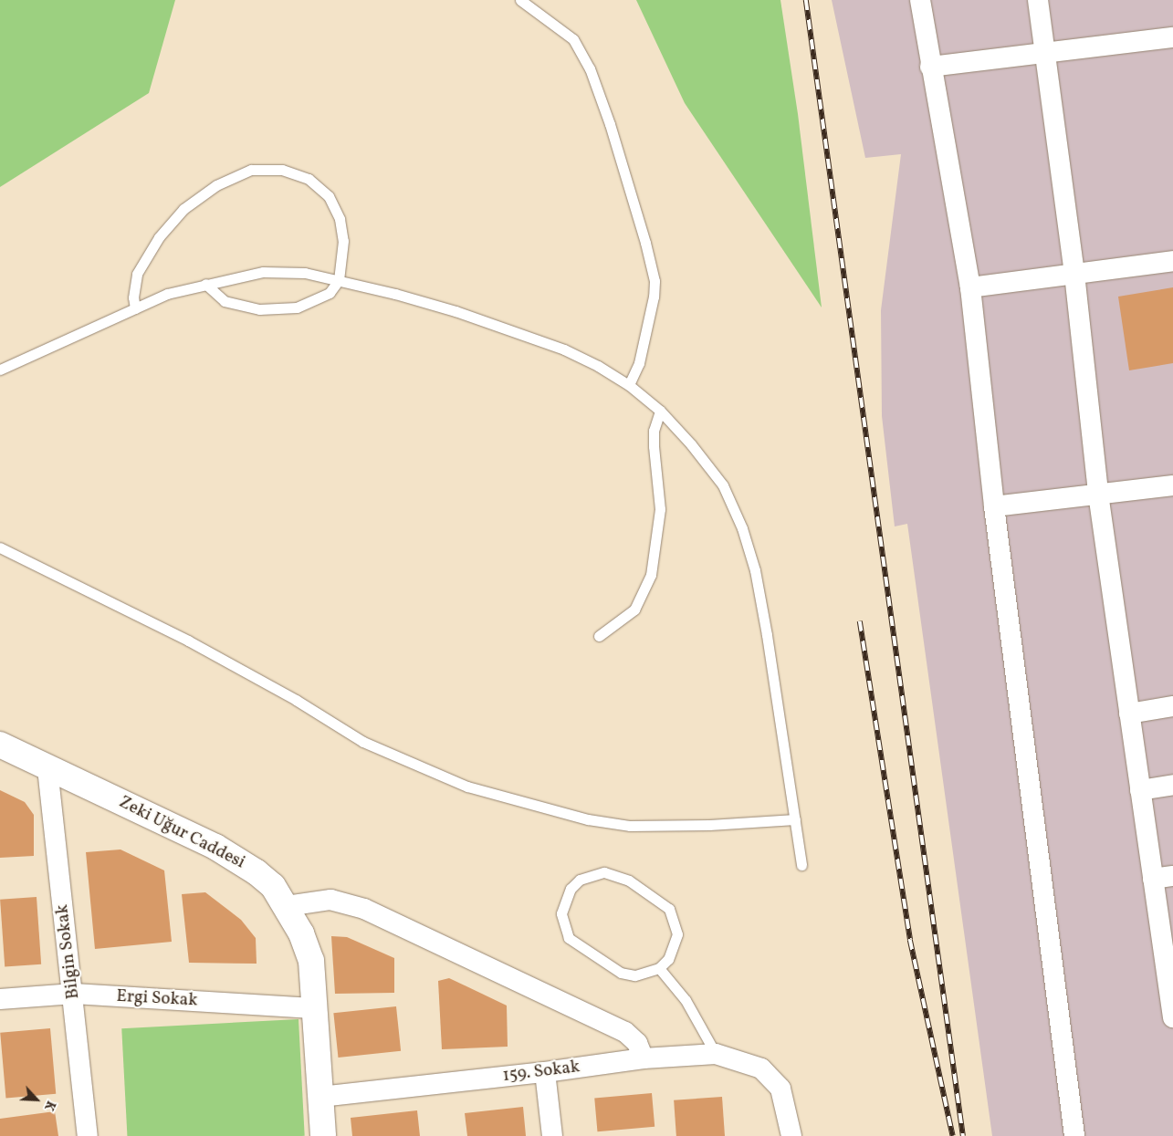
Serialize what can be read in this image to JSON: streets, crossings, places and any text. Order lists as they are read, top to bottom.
{
  "streets": {
    "main road": ["Zeki Uğur Caddesi"],
    "street": ["Bilgin Sokak", "Ergi Sokak", "159. Sokak"]
  },
  "crossings": [
    ["Zeki Uğur Caddesi", "Bilgin Sokak"],
    ["Zeki Uğur Caddesi", "Ergi Sokak"],
    ["Zeki Uğur Caddesi", "159. Sokak"],
    ["Bilgin Sokak", "Ergi Sokak"]
  ],
  "north": "bottom right"
}
